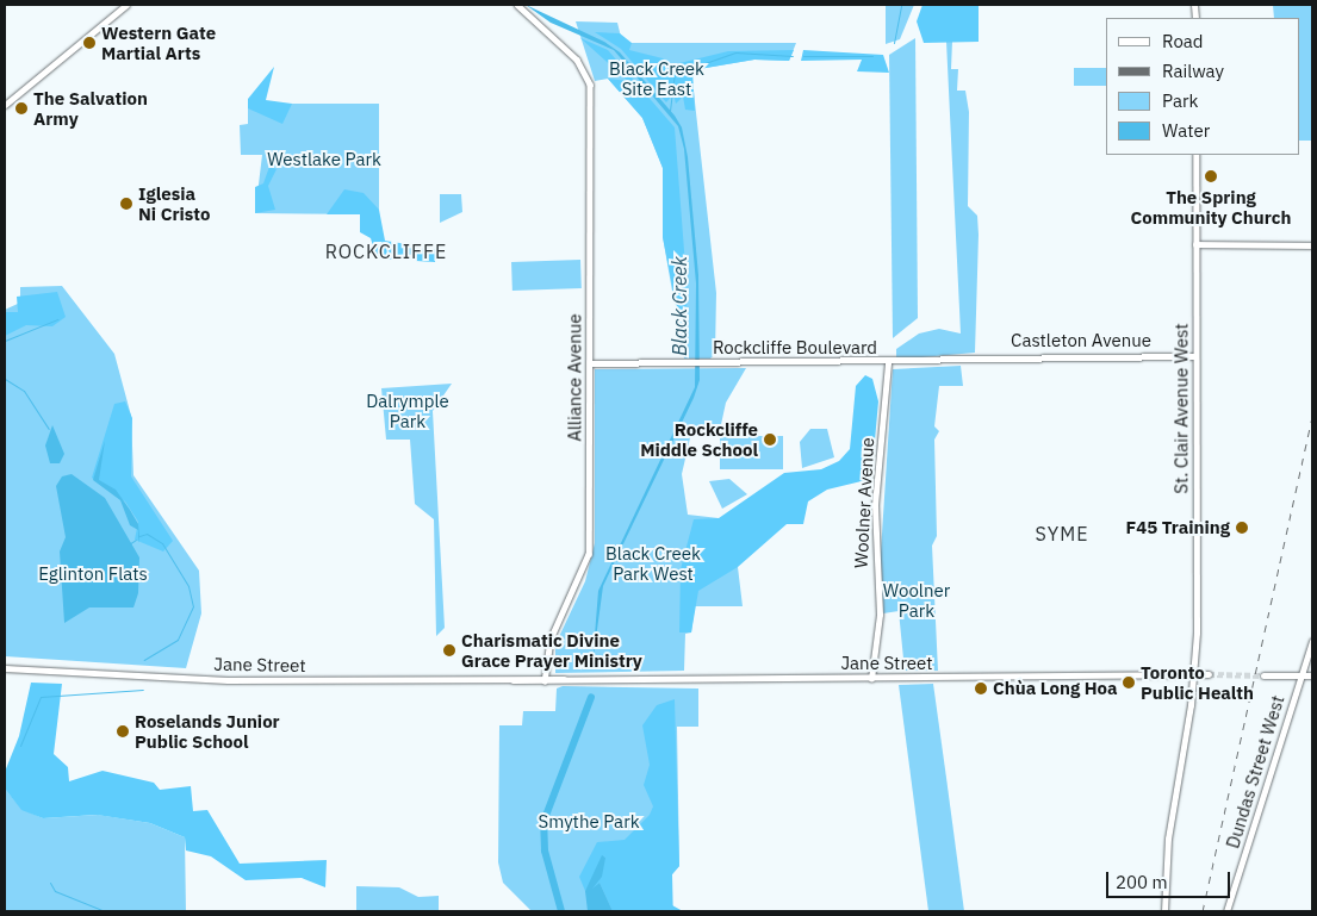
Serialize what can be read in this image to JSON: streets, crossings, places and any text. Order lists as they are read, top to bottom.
{
  "streets": {
    "main road": ["St. Clair Avenue West", "Jane Street", "Dundas Street West"],
    "street": [
      "Castleton Avenue",
      "Rockcliffe Boulevard",
      "Alliance Avenue",
      "Woolner Avenue"
    ]
  },
  "crossings": [
    ["Castleton Avenue", "Rockcliffe Boulevard"],
    ["Castleton Avenue", "St. Clair Avenue West"],
    ["Rockcliffe Boulevard", "Alliance Avenue"],
    ["Rockcliffe Boulevard", "Woolner Avenue"],
    ["Alliance Avenue", "Jane Street"],
    ["St. Clair Avenue West", "Jane Street"],
    ["Woolner Avenue", "Jane Street"]
  ],
  "districts": ["ROCKCLIFFE", "SYME"],
  "water": ["Black Creek"],
  "parks": [
    "Black Creek Site East",
    "Westlake Park",
    "Dalrymple Park",
    "Black Creek Park West",
    "Eglinton Flats",
    "Woolner Park",
    "Smythe Park"
  ],
  "places": [
    "Western Gate Martial Arts",
    "The Salvation Army",
    "The Spring Community Church",
    "Iglesia Ni Cristo",
    "Rockcliffe Middle School",
    "F45 Training",
    "Charismatic Divine Grace Prayer Ministry",
    "Toronto Public Health",
    "Chùa Long Hoa",
    "Roselands Junior Public School"
  ],
  "legend": [
    "Road",
    "Railway",
    "Park",
    "Water"
  ],
  "scale_bar": "200 m"
}
